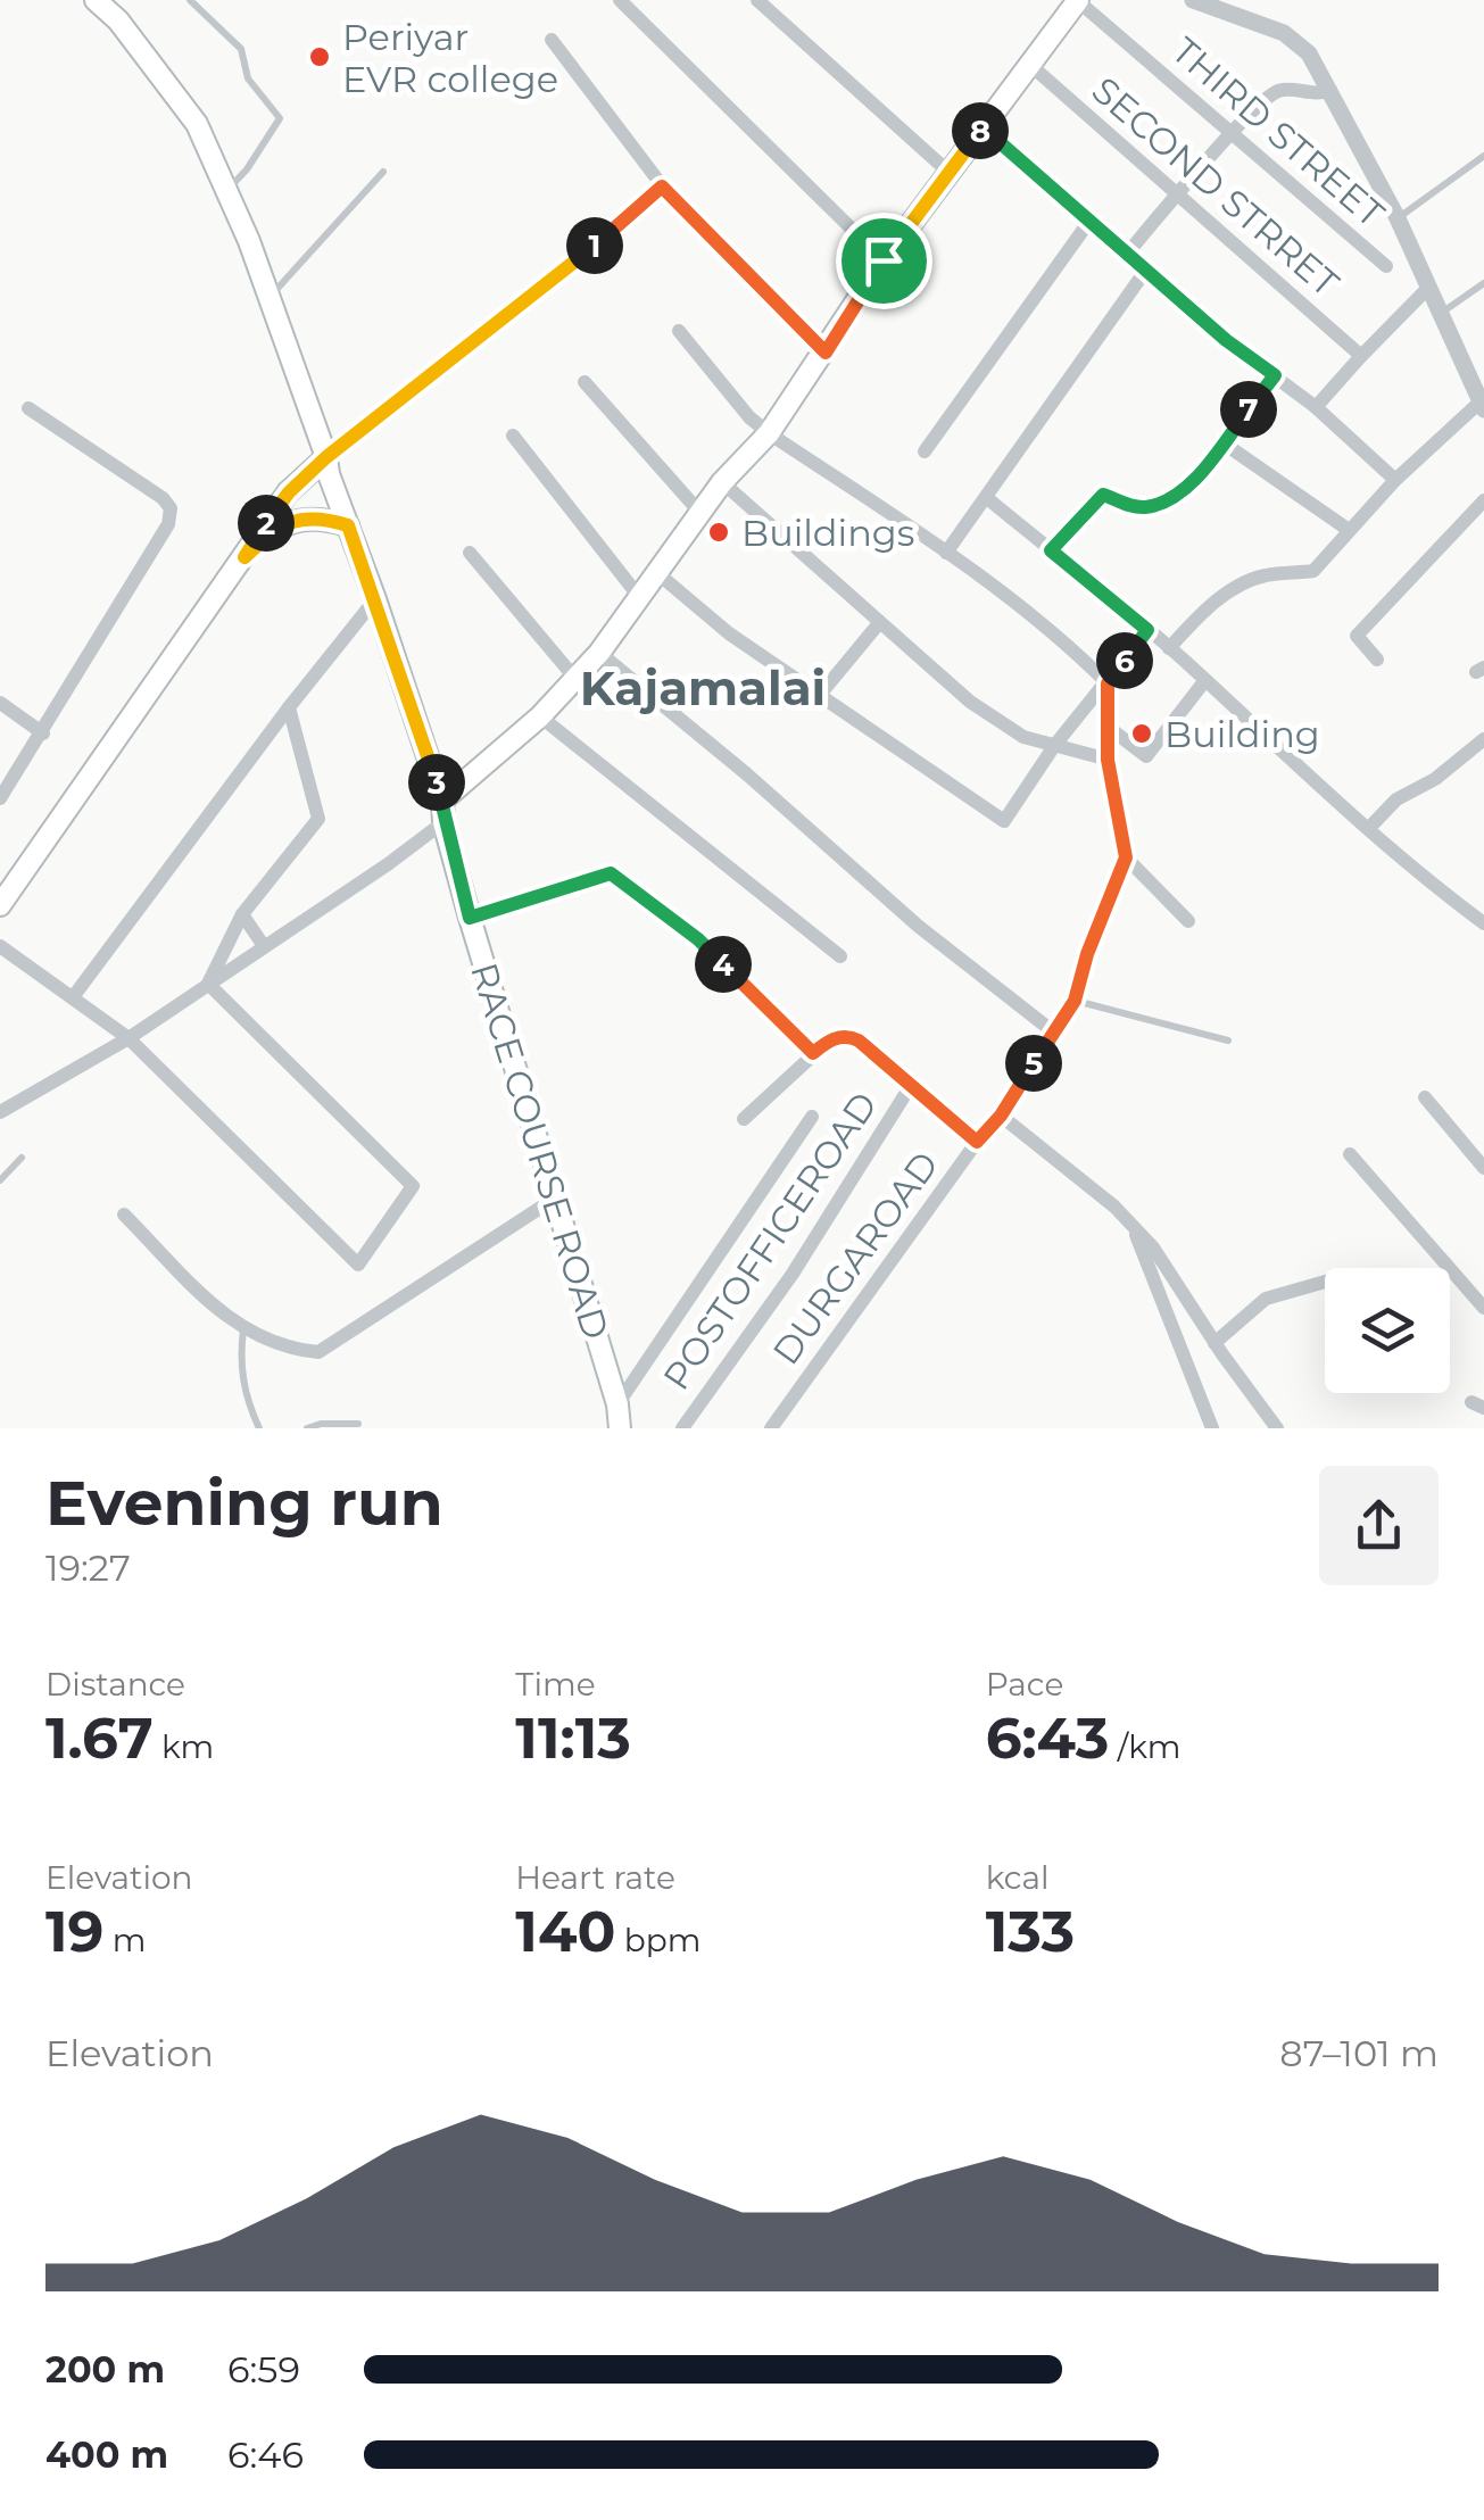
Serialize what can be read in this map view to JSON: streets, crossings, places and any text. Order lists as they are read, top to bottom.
{
  "streets": {
    "main road": ["RACE COURSE ROAD"],
    "street": [
      "THIRD STREET",
      "SECOND STRRET",
      "POSTOFFICEROAD",
      "DURGAROAD"
    ]
  },
  "districts": ["Kajamalai"],
  "places": ["Periyar EVR college", "Buildings", "Building"],
  "page": {
    "pins": [
      "8",
      "1",
      "7",
      "2",
      "6",
      "3",
      "4",
      "5"
    ],
    "heading": ["Evening run", "19:27"],
    "stats": [
      ["Distance", "1.67 km"],
      ["Time", "11:13"],
      ["Pace", "6:43 /km"],
      ["Elevation", "19 m"],
      ["Heart rate", "140 bpm"],
      ["kcal", "133"]
    ],
    "chart": ["Elevation", "87–101 m"],
    "list": [
      {
        "name": "200 m",
        "note": "6:59"
      },
      {
        "name": "400 m",
        "note": "6:46"
      }
    ]
  }
}
